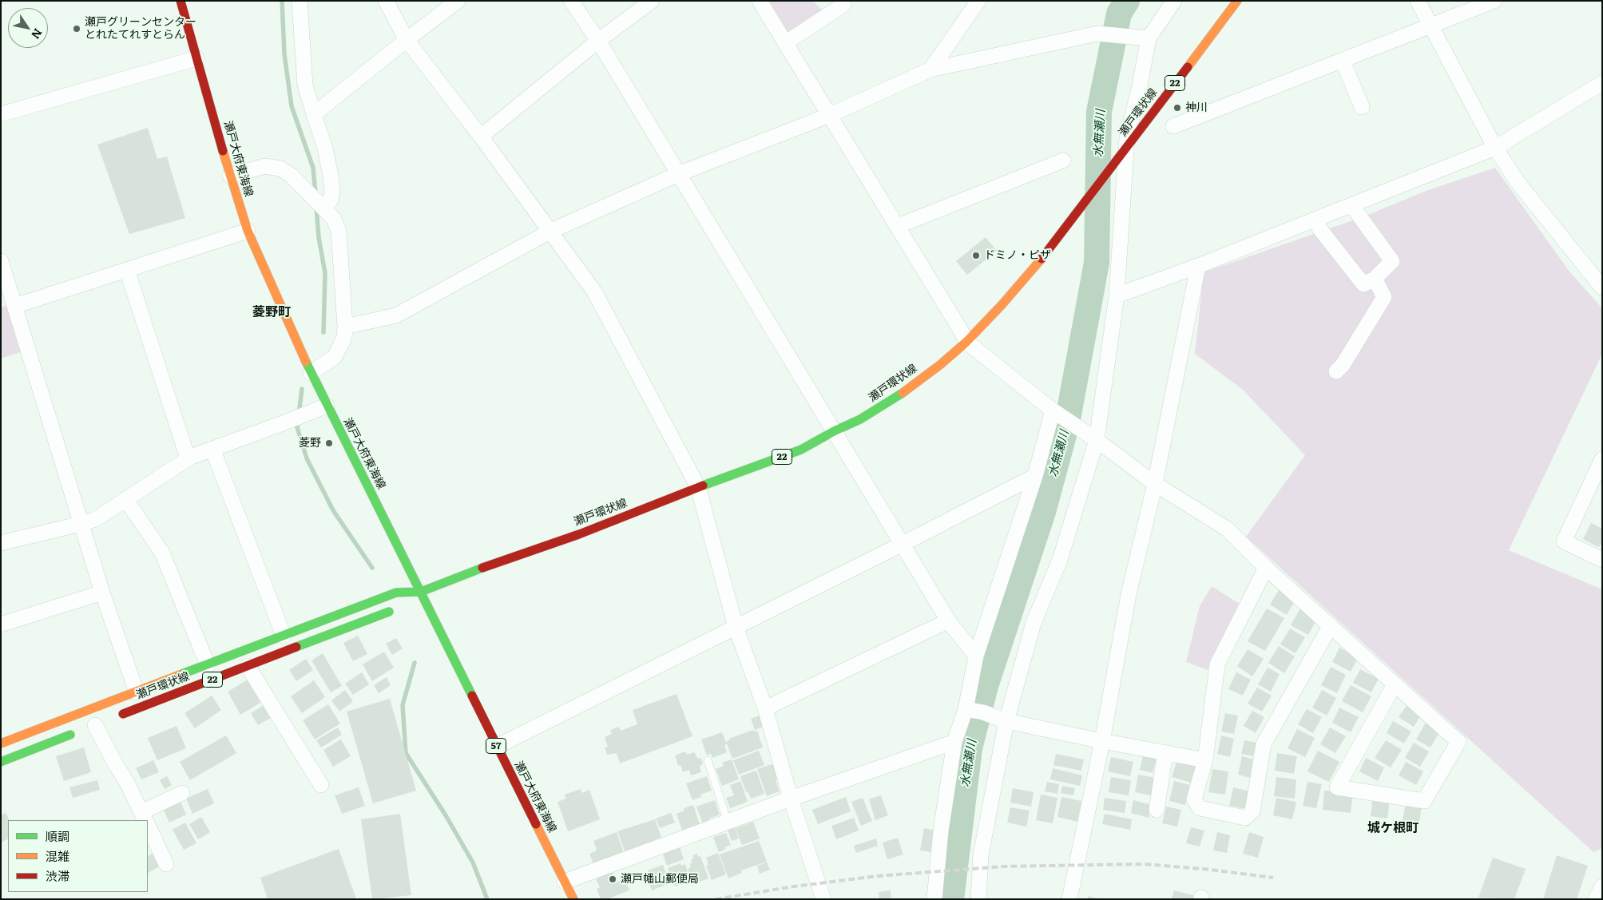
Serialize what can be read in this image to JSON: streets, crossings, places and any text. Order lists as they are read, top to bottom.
{
  "streets": {
    "main road": [
      "22",
      "瀬戸環状線",
      "瀬戸大府東海線",
      "57"
    ]
  },
  "crossings": [
    ["瀬戸環状線", "瀬戸大府東海線"]
  ],
  "districts": ["菱野町", "城ケ根町"],
  "water": ["水無瀬川"],
  "places": [
    "瀬戸グリーンセンター とれたてれすとらん",
    "神川",
    "ドミノ・ピザ",
    "菱野",
    "瀬戸幡山郵便局"
  ],
  "legend": ["順調", "混雑", "渋滞"],
  "north": "bottom right"
}
